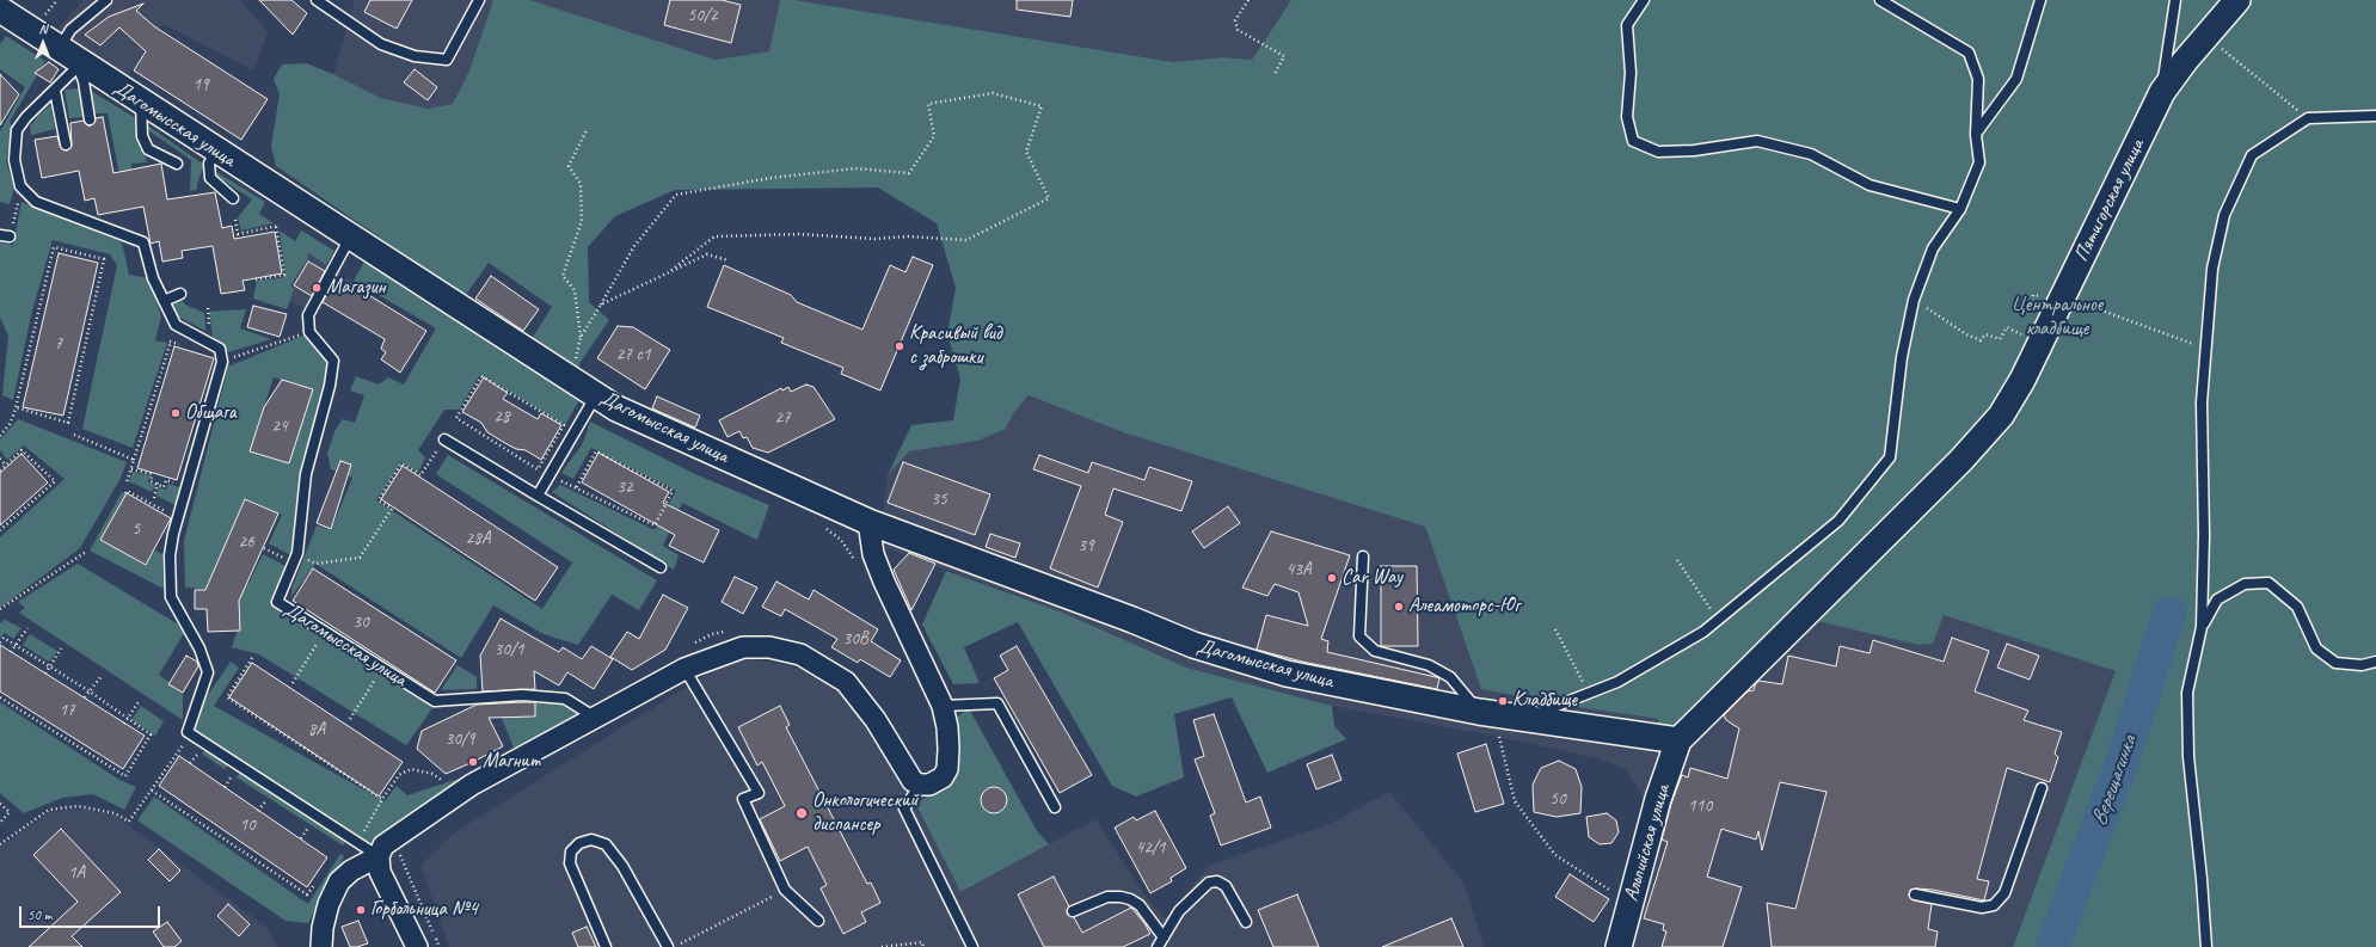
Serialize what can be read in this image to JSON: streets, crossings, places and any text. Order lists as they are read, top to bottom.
{
  "streets": {
    "street": ["Дагомысская улица", "Пятигорская улица", "Альпийская улица"]
  },
  "crossings": [
    ["Дагомысская улица", "Пятигорская улица"],
    ["Дагомысская улица", "Альпийская улица"],
    ["Пятигорская улица", "Альпийская улица"]
  ],
  "water": ["Верещагинка"],
  "parks": ["Центральное кладбище"],
  "places": [
    "Магазин",
    "Красивый вид с заброшки",
    "Общага",
    "Car Way",
    "Алеамоторс-Юг",
    "Кладбище",
    "Магнит",
    "Онкологический диспансер",
    "Горбольница №4"
  ],
  "house_numbers": [
    "50/2",
    "19",
    "7",
    "27 с1",
    "28",
    "27",
    "24",
    "32",
    "35",
    "5",
    "28А",
    "26",
    "39",
    "43А",
    "30",
    "30В",
    "30/1",
    "17",
    "8А",
    "30/9",
    "50",
    "110",
    "10",
    "42/1",
    "1А"
  ],
  "scale_bar": "50 m",
  "north": "top"
}
